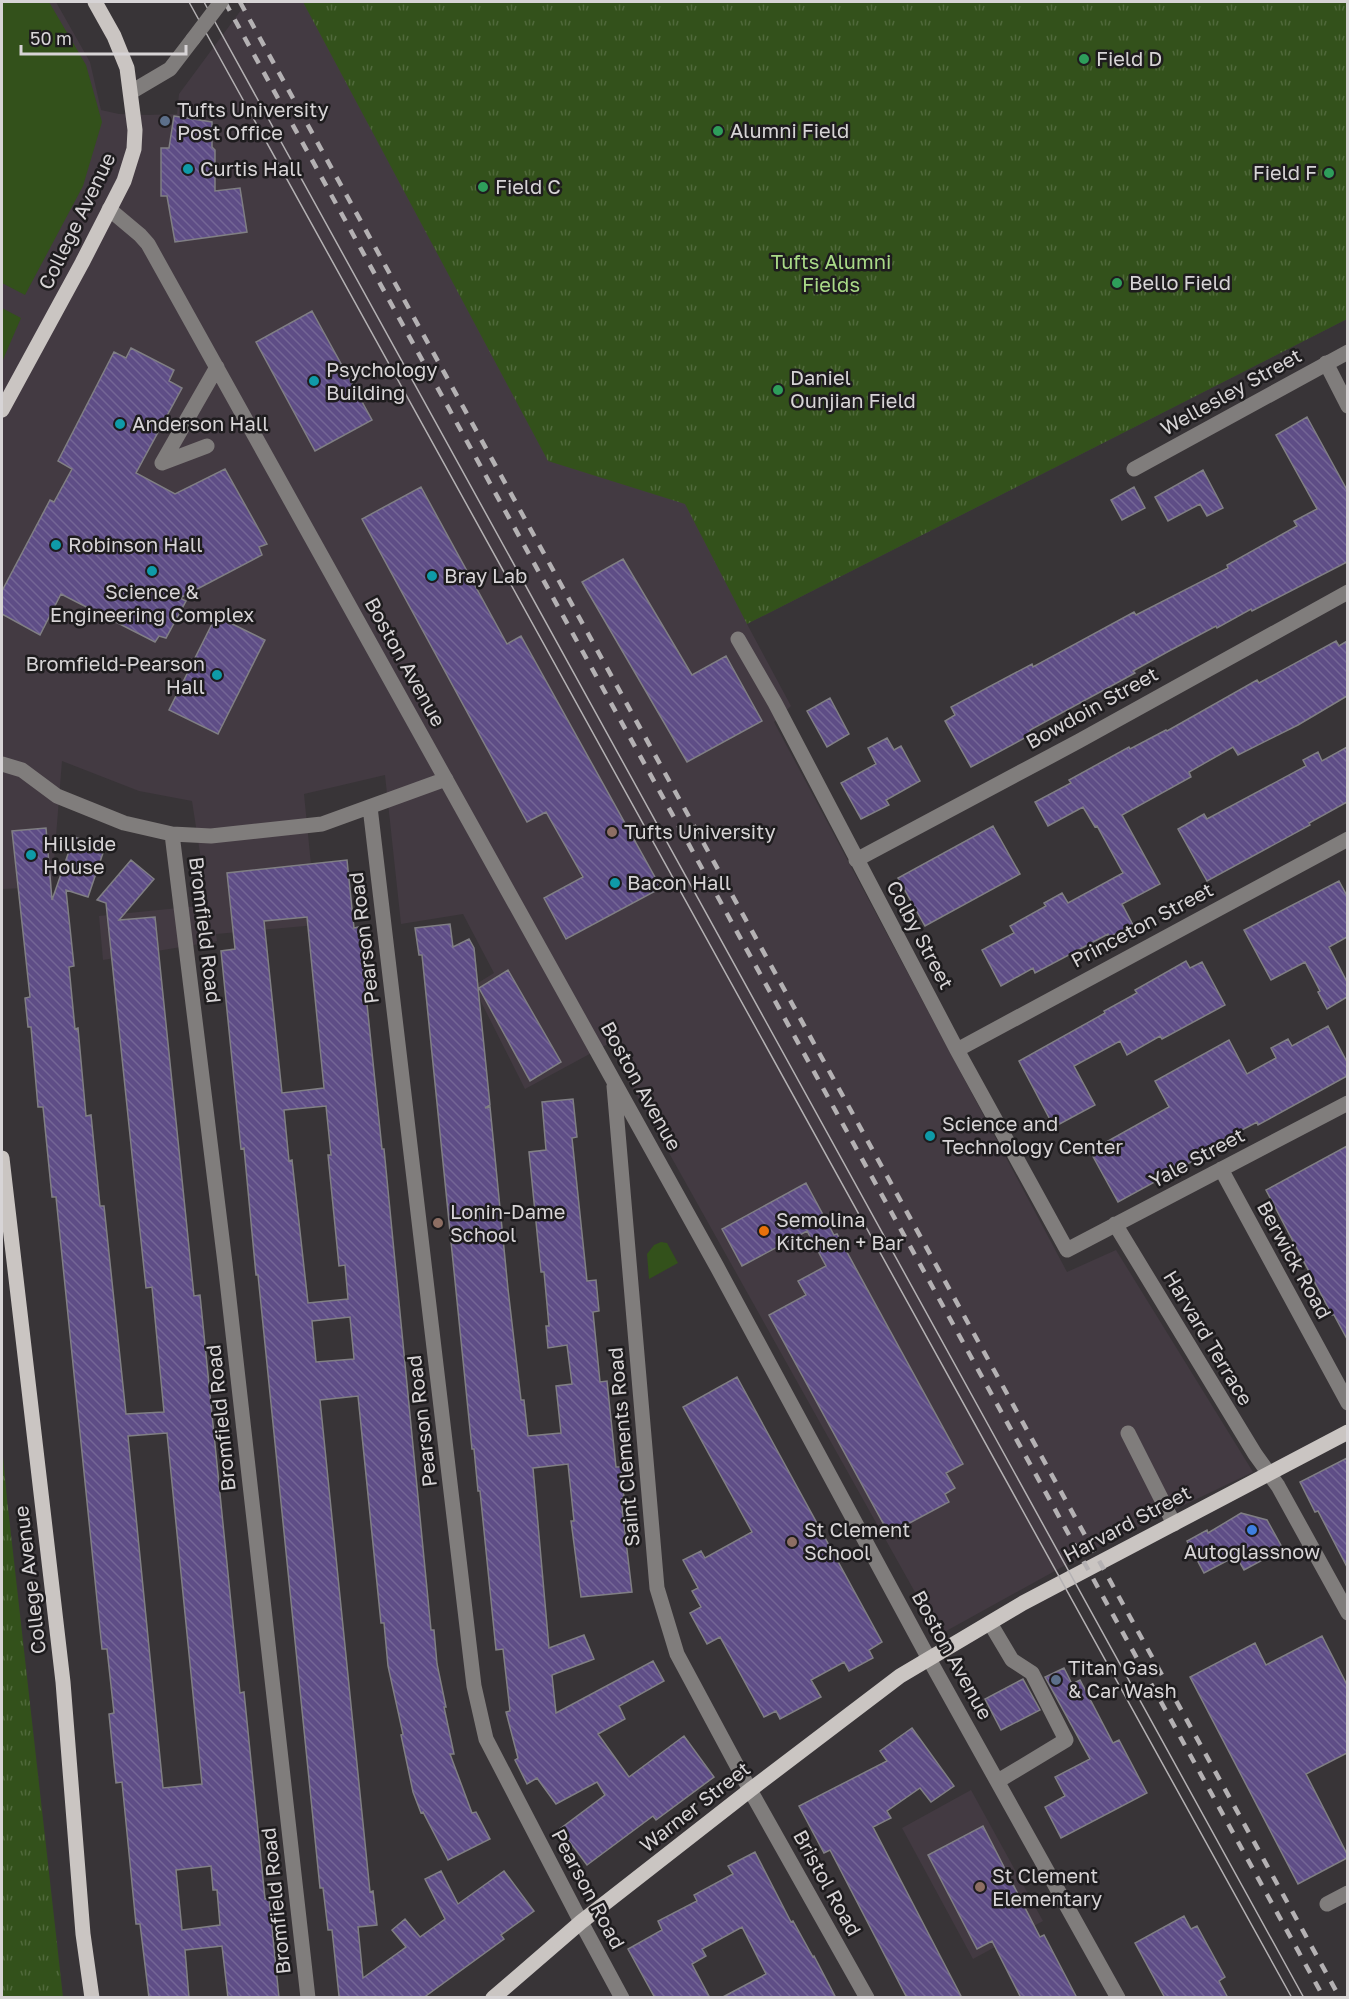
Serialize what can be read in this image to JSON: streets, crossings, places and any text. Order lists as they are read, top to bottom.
{
  "streets": {
    "main road": ["College Avenue", "Harvard Street", "Warner Street"],
    "street": [
      "Wellesley Street",
      "Boston Avenue",
      "Bowdoin Street",
      "Princeton Street",
      "Bromfield Road",
      "Colby Street",
      "Pearson Road",
      "Yale Street",
      "Berwick Road",
      "Harvard Terrace",
      "Saint Clements Road",
      "Bristol Road"
    ]
  },
  "crossings": [
    ["College Avenue", "Boston Avenue"],
    ["Boston Avenue", "Saint Clements Road"],
    ["Boston Avenue", "Harvard Street"],
    ["Boston Avenue", "Warner Street"],
    ["Bowdoin Street", "Colby Street"],
    ["Princeton Street", "Colby Street"],
    ["Colby Street", "Yale Street"],
    ["Pearson Road", "Warner Street"],
    ["Yale Street", "Berwick Road"],
    ["Yale Street", "Harvard Terrace"],
    ["Harvard Terrace", "Harvard Street"],
    ["Saint Clements Road", "Warner Street"],
    ["Saint Clements Road", "Bristol Road"],
    ["Harvard Street", "Warner Street"],
    ["Warner Street", "Bristol Road"]
  ],
  "parks": ["Tufts Alumni Fields"],
  "places": [
    "Field D",
    "Tufts University Post Office",
    "Alumni Field",
    "Curtis Hall",
    "Field F",
    "Field C",
    "Bello Field",
    "Psychology Building",
    "Daniel Ounjian Field",
    "Anderson Hall",
    "Robinson Hall",
    "Science & Engineering Complex",
    "Bray Lab",
    "Bromfield-Pearson Hall",
    "Tufts University",
    "Hillside House",
    "Bacon Hall",
    "Science and Technology Center",
    "Lonin-Dame School",
    "Semolina Kitchen + Bar",
    "Autoglassnow",
    "St Clement School",
    "Titan Gas & Car Wash",
    "St Clement Elementary"
  ],
  "scale_bar": "50 m"
}
